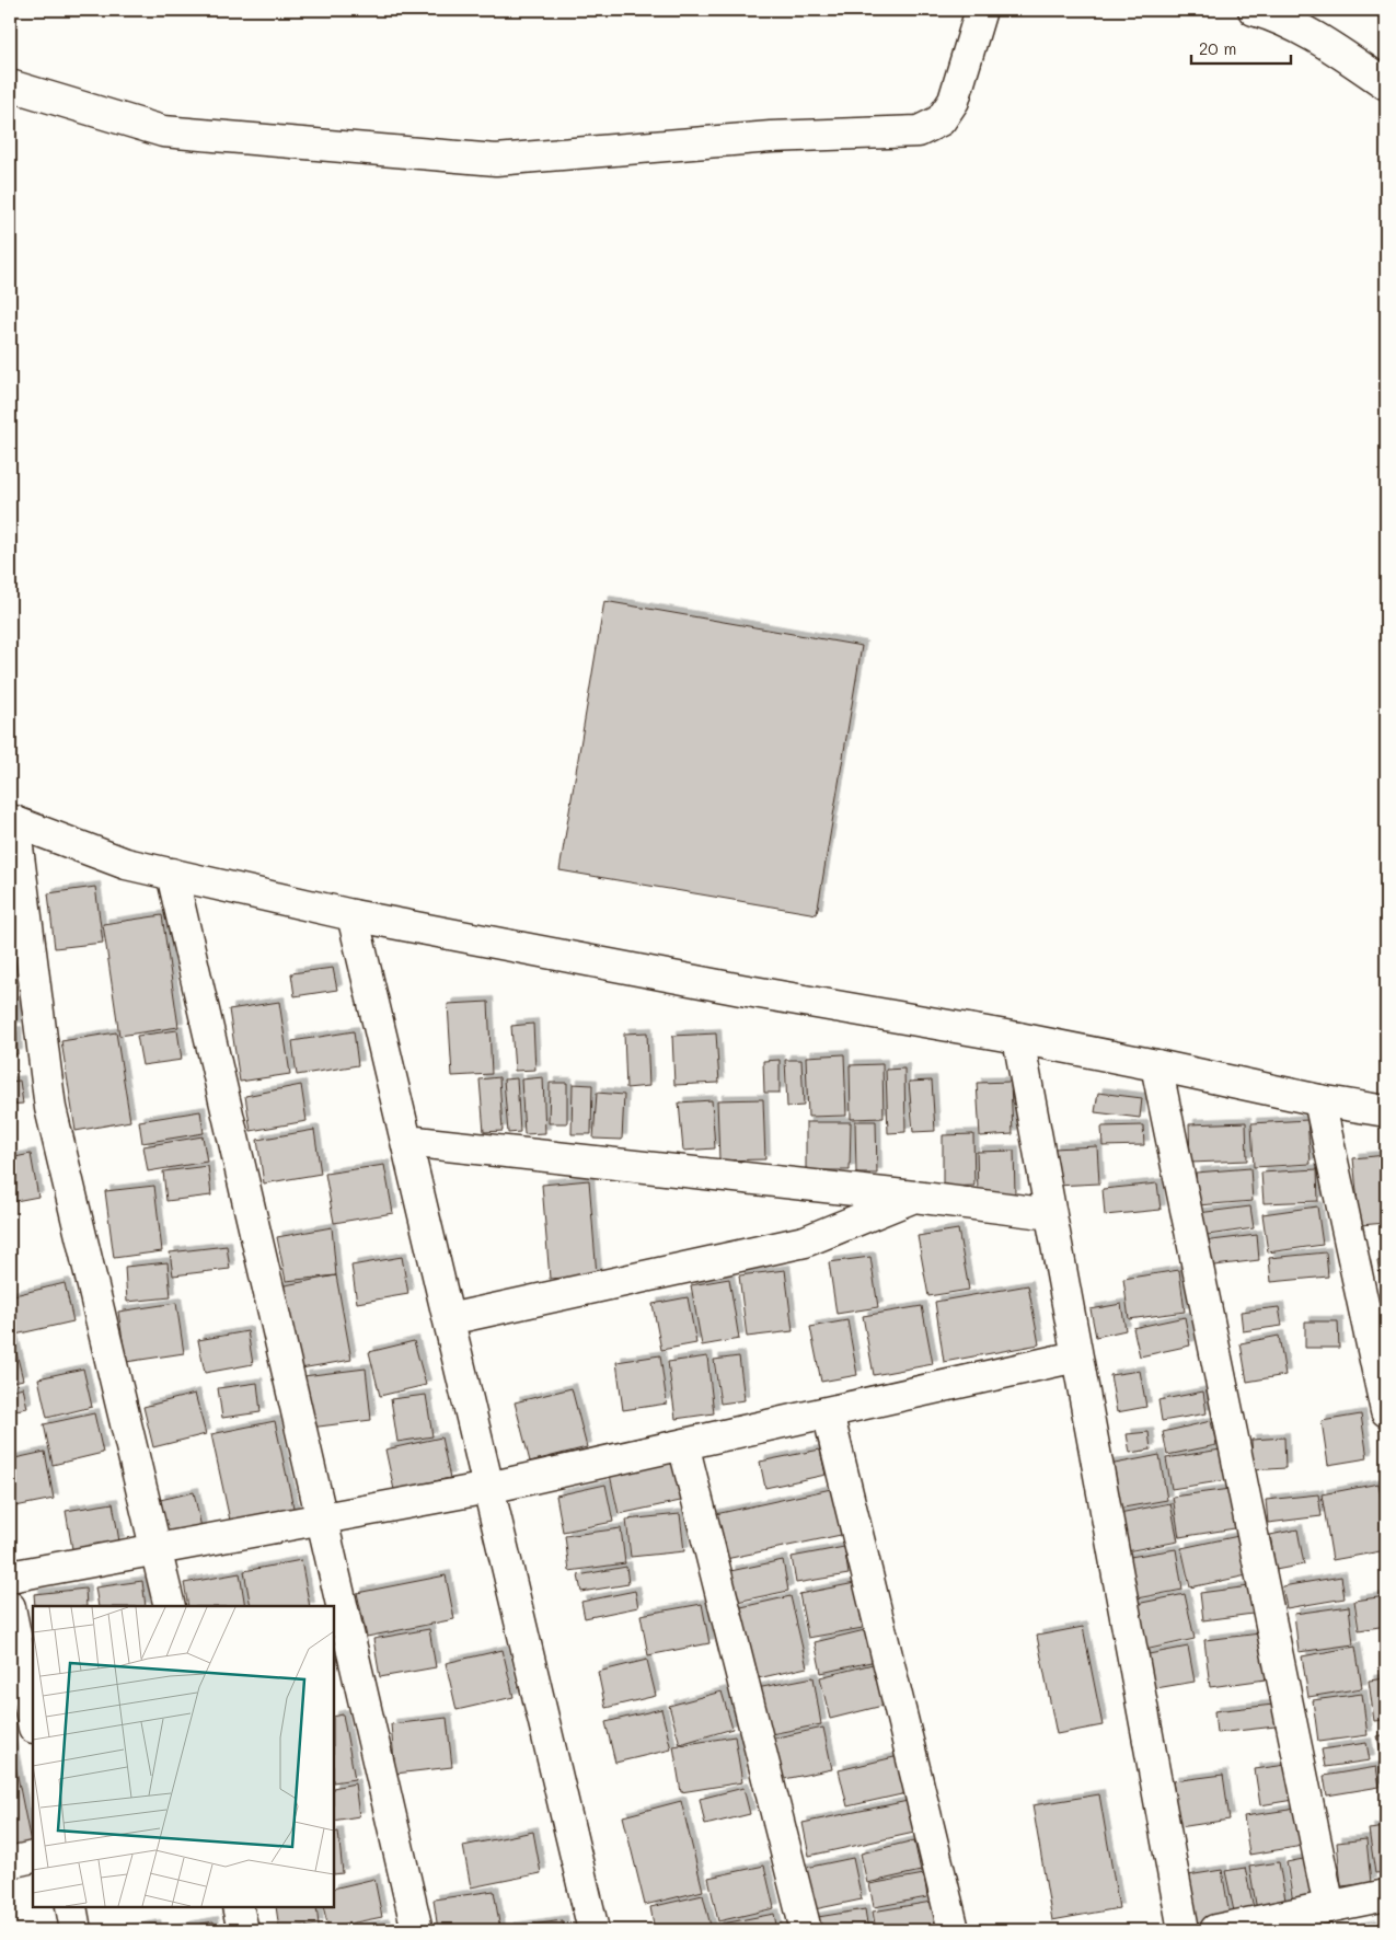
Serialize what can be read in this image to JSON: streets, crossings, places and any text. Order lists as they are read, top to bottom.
{
  "scale_bar": "20 m"
}
